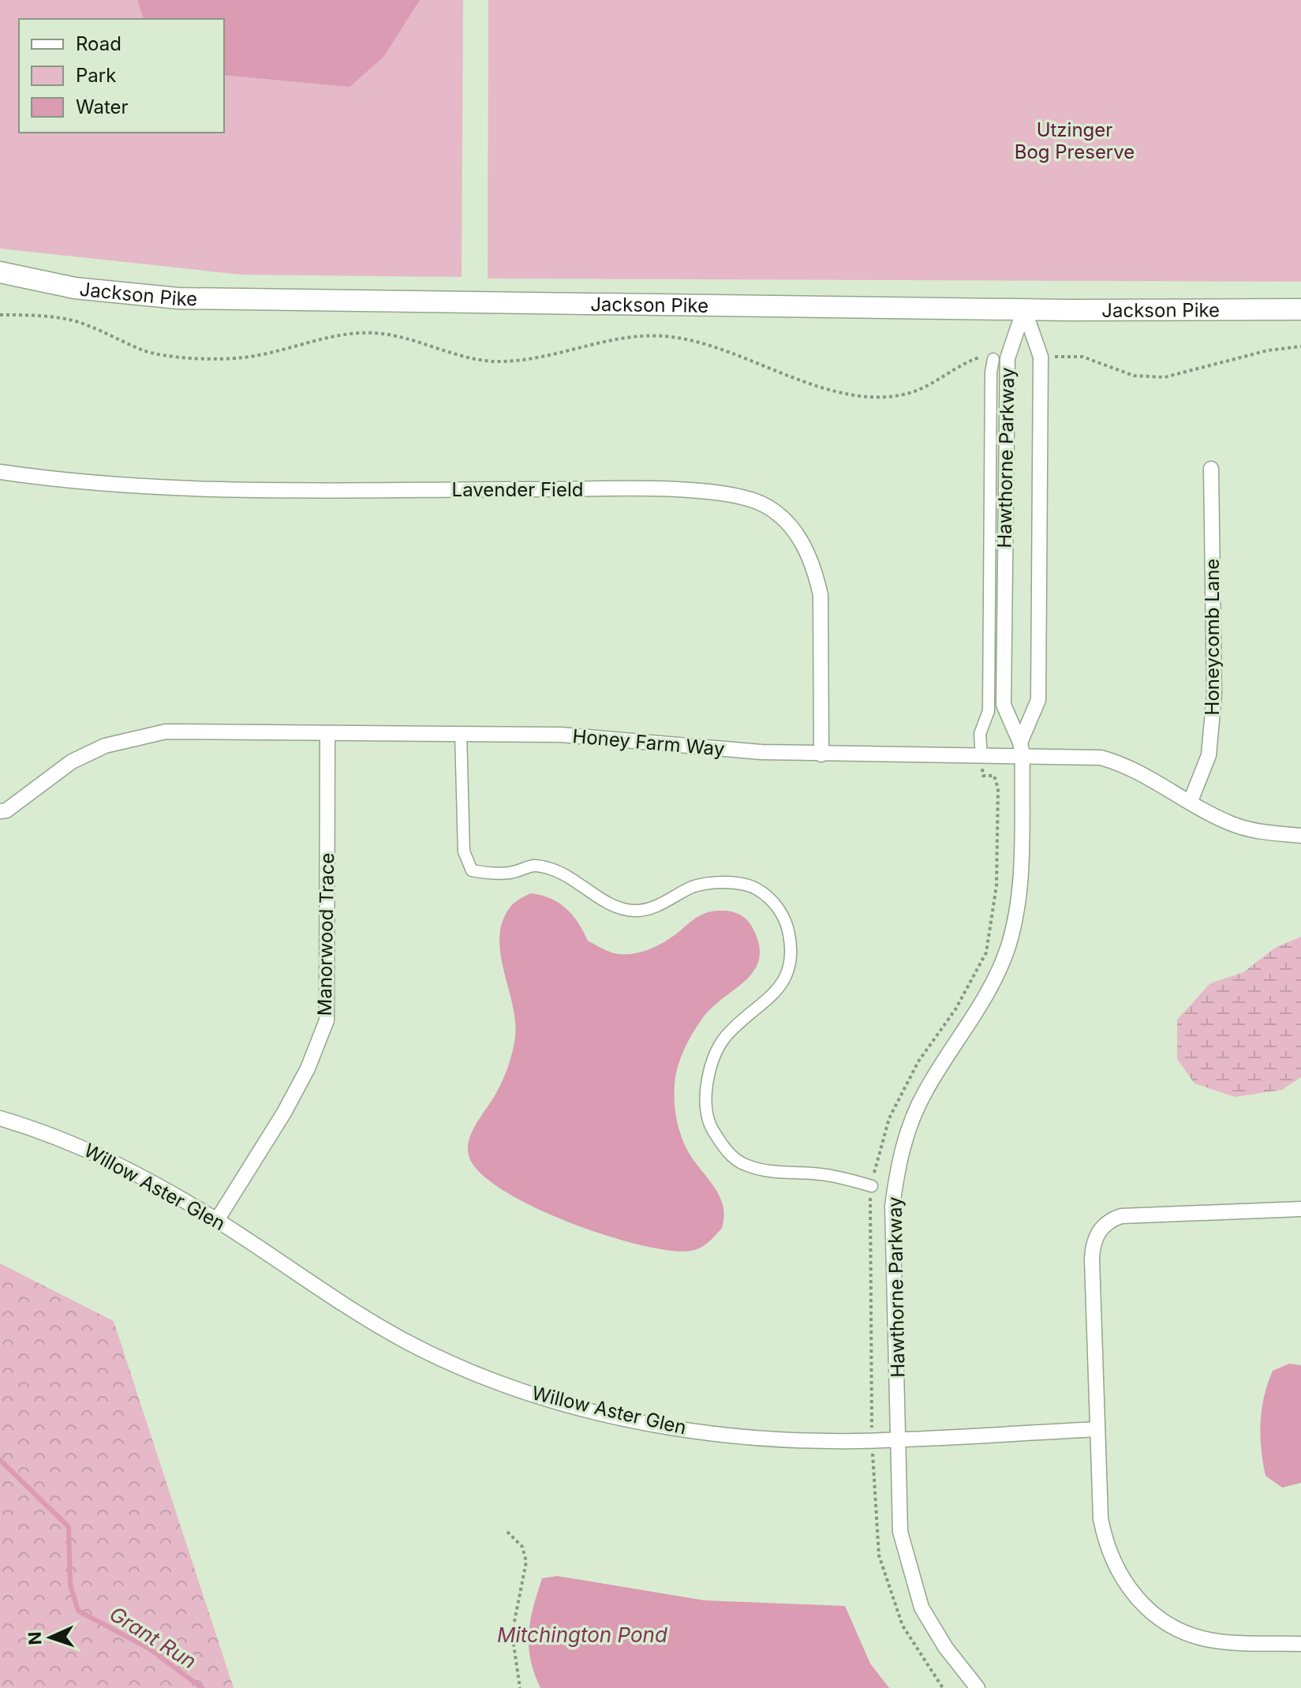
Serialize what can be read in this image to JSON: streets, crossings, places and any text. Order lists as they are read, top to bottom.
{
  "streets": {
    "main road": ["Jackson Pike"],
    "street": [
      "Hawthorne Parkway",
      "Lavender Field",
      "Honeycomb Lane",
      "Honey Farm Way",
      "Manorwood Trace",
      "Willow Aster Glen"
    ]
  },
  "crossings": [
    ["Jackson Pike", "Hawthorne Parkway"],
    ["Hawthorne Parkway", "Honey Farm Way"],
    ["Hawthorne Parkway", "Willow Aster Glen"],
    ["Lavender Field", "Honey Farm Way"],
    ["Honeycomb Lane", "Honey Farm Way"],
    ["Honey Farm Way", "Manorwood Trace"],
    ["Manorwood Trace", "Willow Aster Glen"]
  ],
  "water": ["Mitchington Pond", "Grant Run"],
  "parks": ["Utzinger Bog Preserve"],
  "legend": ["Road", "Park", "Water"],
  "north": "left"
}
